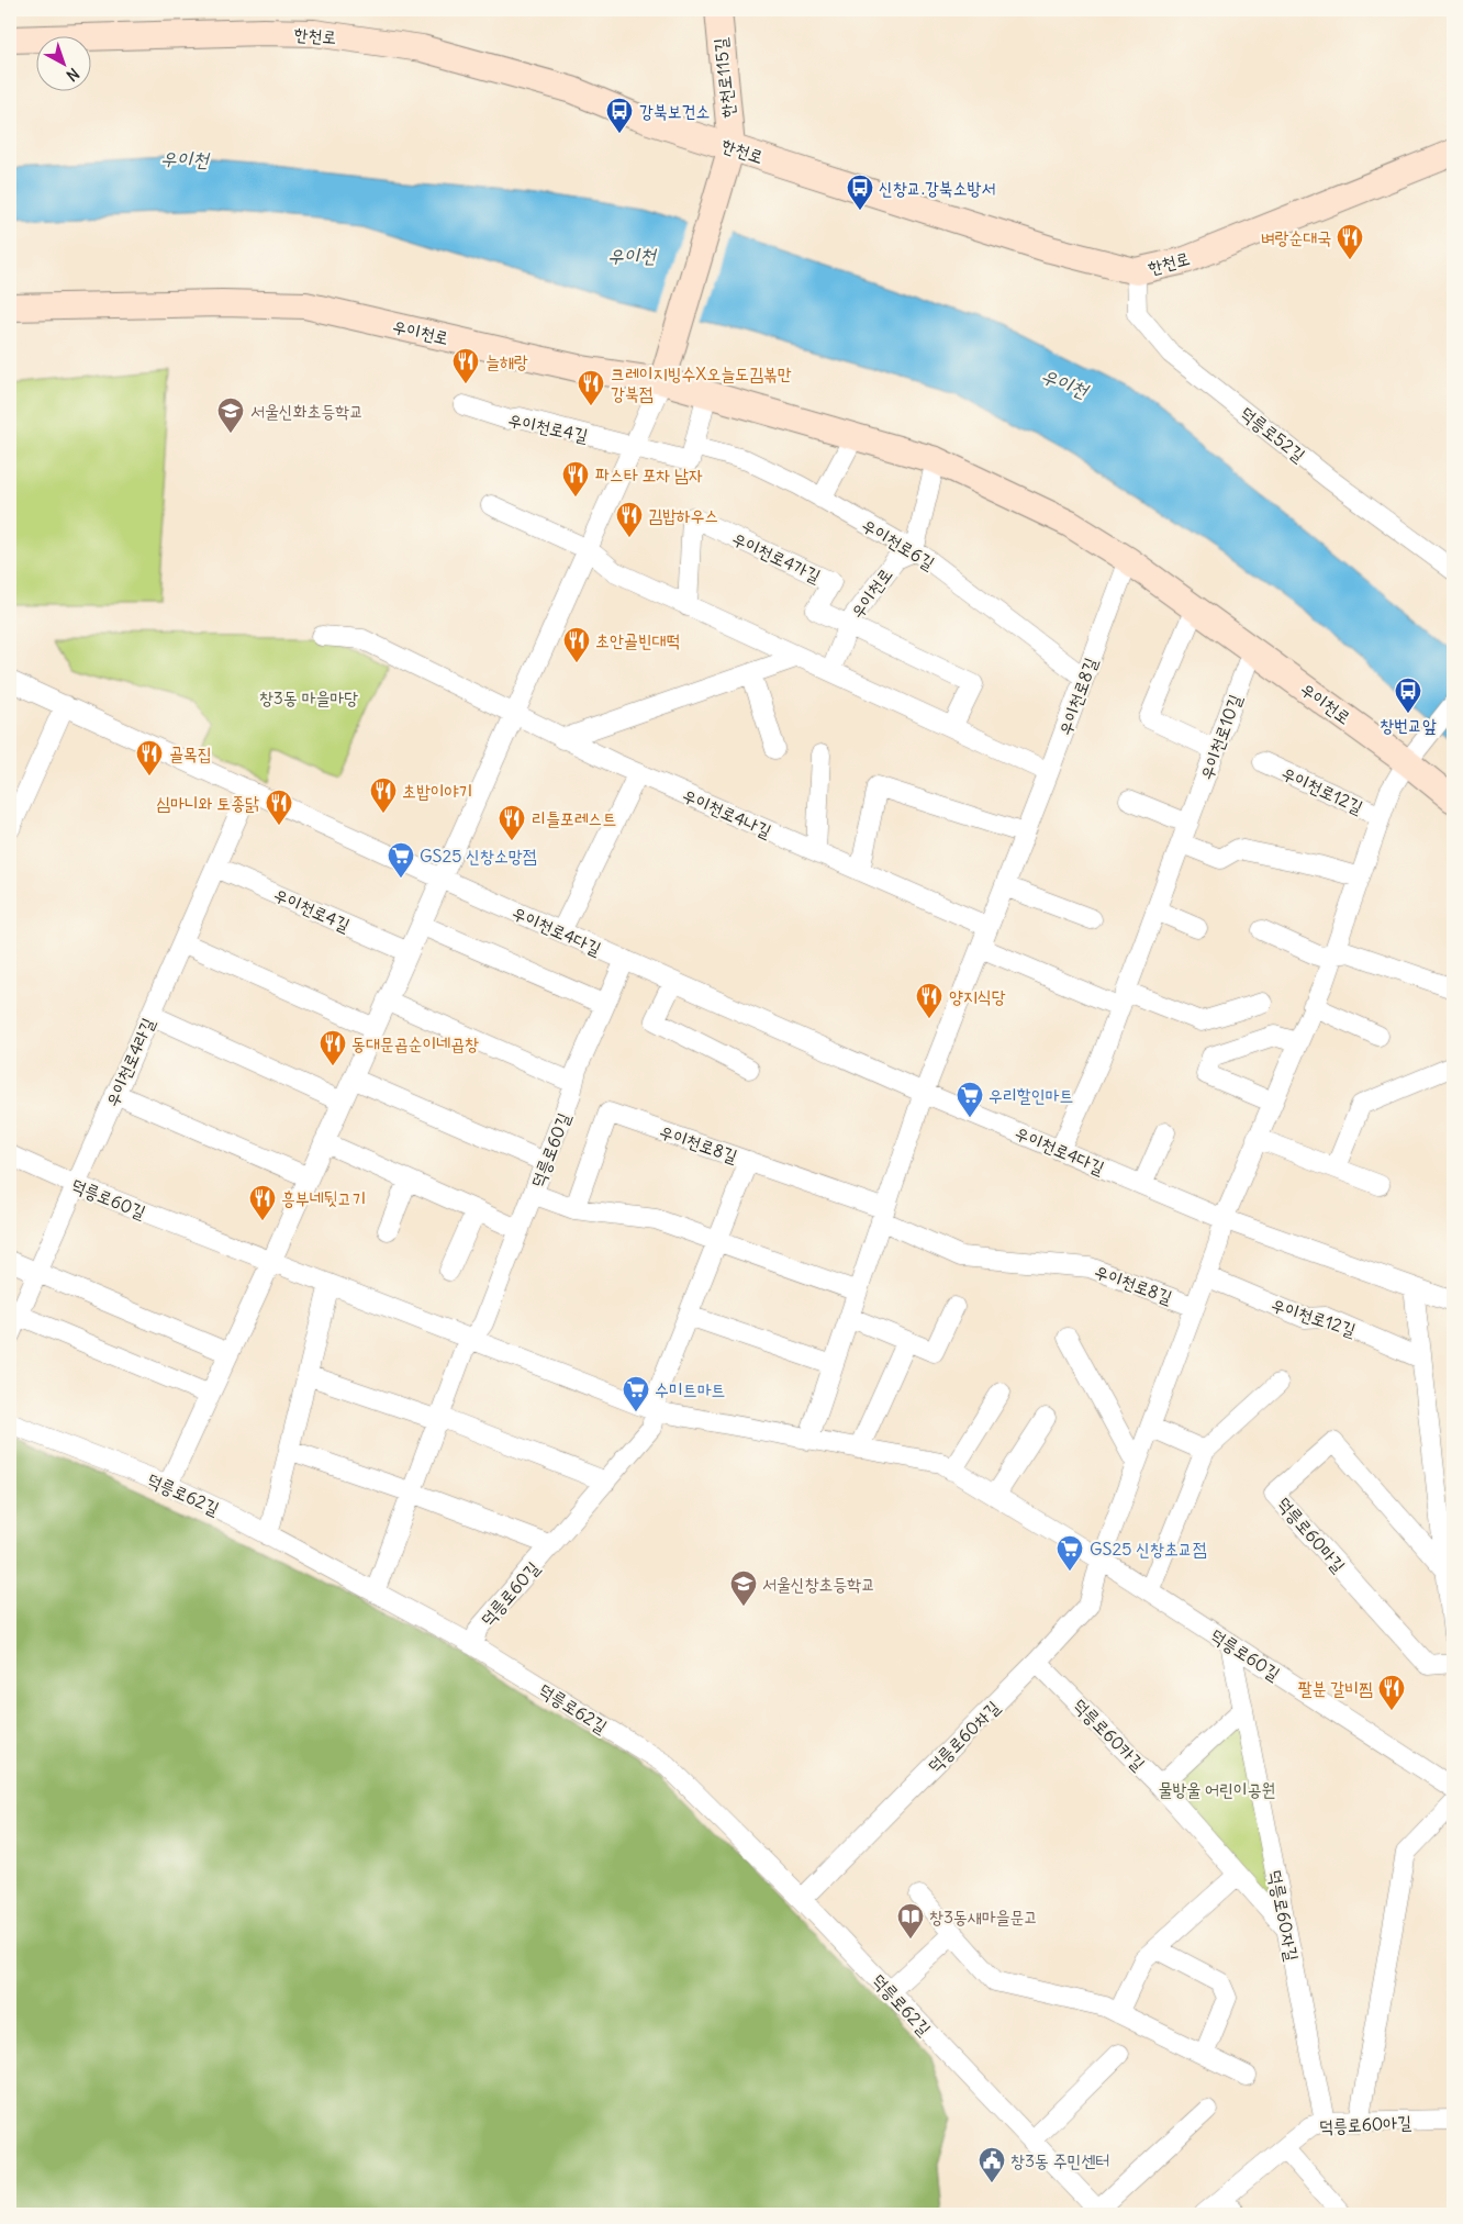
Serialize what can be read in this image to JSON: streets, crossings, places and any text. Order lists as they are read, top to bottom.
{
  "streets": {
    "street": [
      "한천로",
      "한천로115길",
      "우이천로",
      "우이천로4길",
      "덕릉로52길",
      "우이천로6길",
      "우이천로4가길",
      "우이천로8길",
      "우이천로10길",
      "우이천로12길",
      "우이천로4나길",
      "우이천로4다길",
      "우이천로4라길",
      "덕릉로60길",
      "덕릉로62길",
      "덕릉로60마길",
      "덕릉로60카길",
      "덕릉로60차길",
      "덕릉로60자길",
      "덕릉로60아길"
    ]
  },
  "crossings": [
    ["한천로", "한천로115길"],
    ["한천로", "덕릉로52길"],
    ["우이천로", "우이천로6길"],
    ["우이천로", "우이천로4가길"],
    ["우이천로", "우이천로8길"],
    ["우이천로", "우이천로10길"],
    ["우이천로", "우이천로12길"],
    ["우이천로4길", "우이천로6길"],
    ["우이천로4길", "우이천로4라길"],
    ["우이천로6길", "우이천로8길"],
    ["우이천로8길", "우이천로12길"],
    ["우이천로8길", "우이천로4나길"],
    ["우이천로8길", "우이천로4다길"],
    ["우이천로8길", "덕릉로60길"],
    ["우이천로10길", "우이천로4다길"],
    ["우이천로12길", "우이천로4다길"],
    ["우이천로12길", "덕릉로60길"],
    ["우이천로12길", "덕릉로60차길"],
    ["우이천로4다길", "덕릉로60길"],
    ["우이천로4라길", "덕릉로60길"],
    ["덕릉로60길", "덕릉로62길"],
    ["덕릉로60길", "덕릉로60차길"],
    ["덕릉로60길", "덕릉로60자길"],
    ["덕릉로62길", "덕릉로60차길"],
    ["덕릉로60카길", "덕릉로60차길"],
    ["덕릉로60카길", "덕릉로60자길"],
    ["덕릉로60자길", "덕릉로60아길"]
  ],
  "water": ["우이천"],
  "parks": ["창3동 마을마당", "물방울 어린이공원"],
  "places": {
    "bus stop": ["강북보건소", "신창교.강북소방서", "창번교앞"],
    "restaurant": [
      "벼랑순대국",
      "늘해랑",
      "크레이지빙수X오늘도김볶만 강북점",
      "파스타 포차 남자",
      "김밥하우스",
      "초안골빈대떡",
      "골목집",
      "초밥이야기",
      "심마니와 토종닭",
      "리틀포레스트",
      "양지식당",
      "동대문곱순이네곱창",
      "흥부네뒷고기",
      "팔분 갈비찜"
    ],
    "school or university": ["서울신화초등학교", "서울신창초등학교"],
    "supermarket": [
      "GS25 신창소망점",
      "우리할인마트",
      "수미트마트",
      "GS25 신창초교점"
    ],
    "library": ["창3동새마을문고"],
    "public building": ["창3동 주민센터"]
  },
  "north": "bottom right"
}
